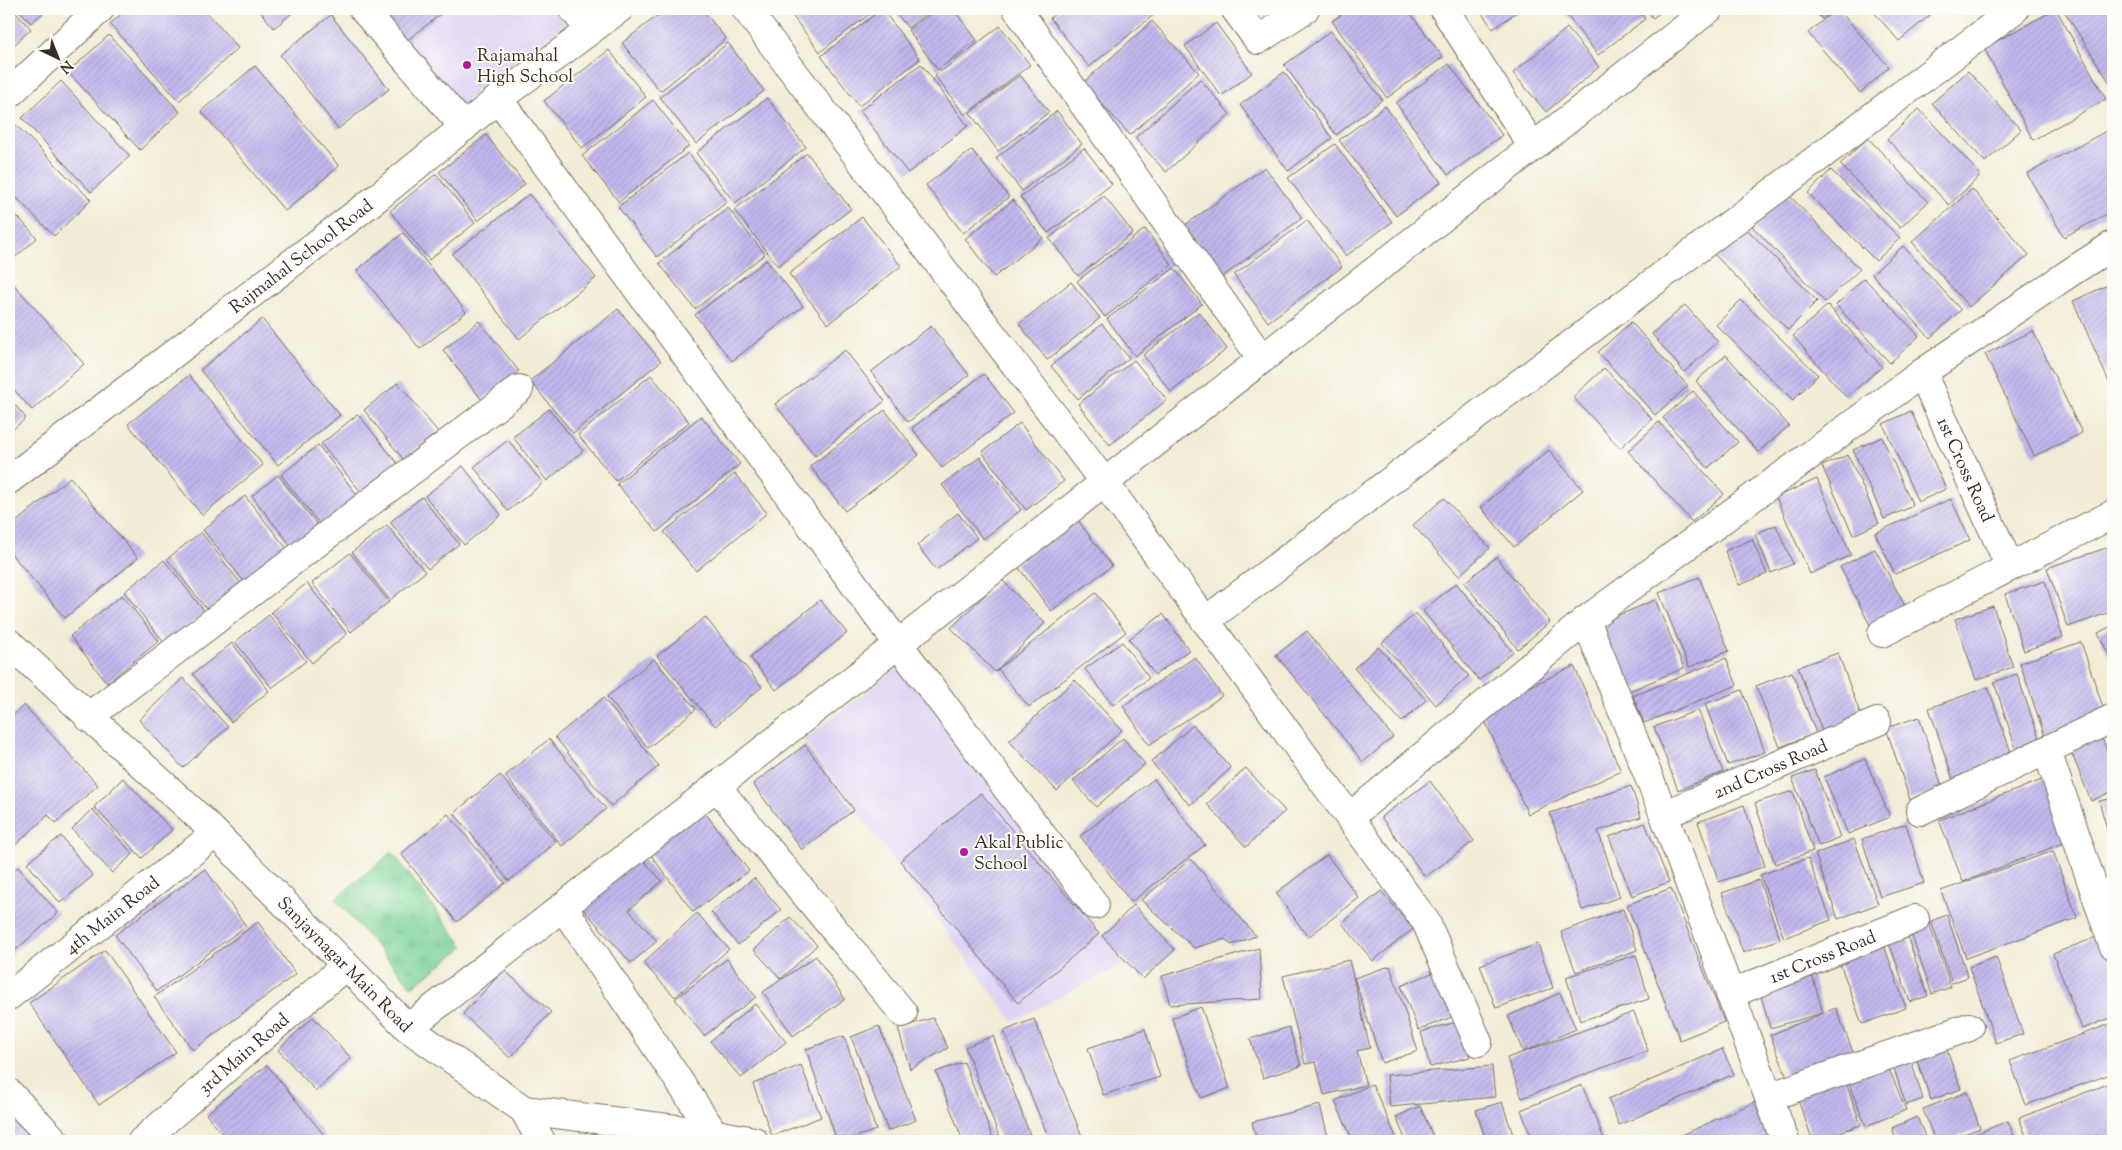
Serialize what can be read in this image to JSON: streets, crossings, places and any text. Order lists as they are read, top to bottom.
{
  "streets": {
    "street": [
      "Rajmahal School Road",
      "1st Cross Road",
      "2nd Cross Road",
      "4th Main Road",
      "Sanjaynagar Main Road",
      "3rd Main Road"
    ]
  },
  "crossings": [
    ["4th Main Road", "Sanjaynagar Main Road"],
    ["Sanjaynagar Main Road", "3rd Main Road"]
  ],
  "places": ["Rajamahal High School", "Akal Public School"],
  "north": "bottom right"
}
